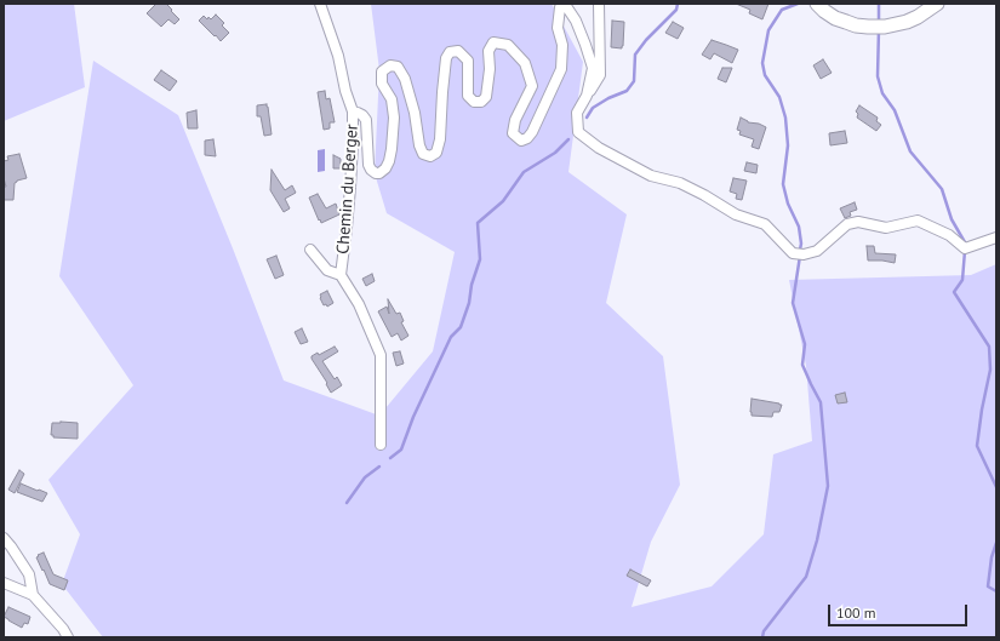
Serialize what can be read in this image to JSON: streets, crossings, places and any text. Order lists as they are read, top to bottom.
{
  "streets": {
    "street": ["Chemin du Berger"]
  },
  "scale_bar": "100 m"
}
